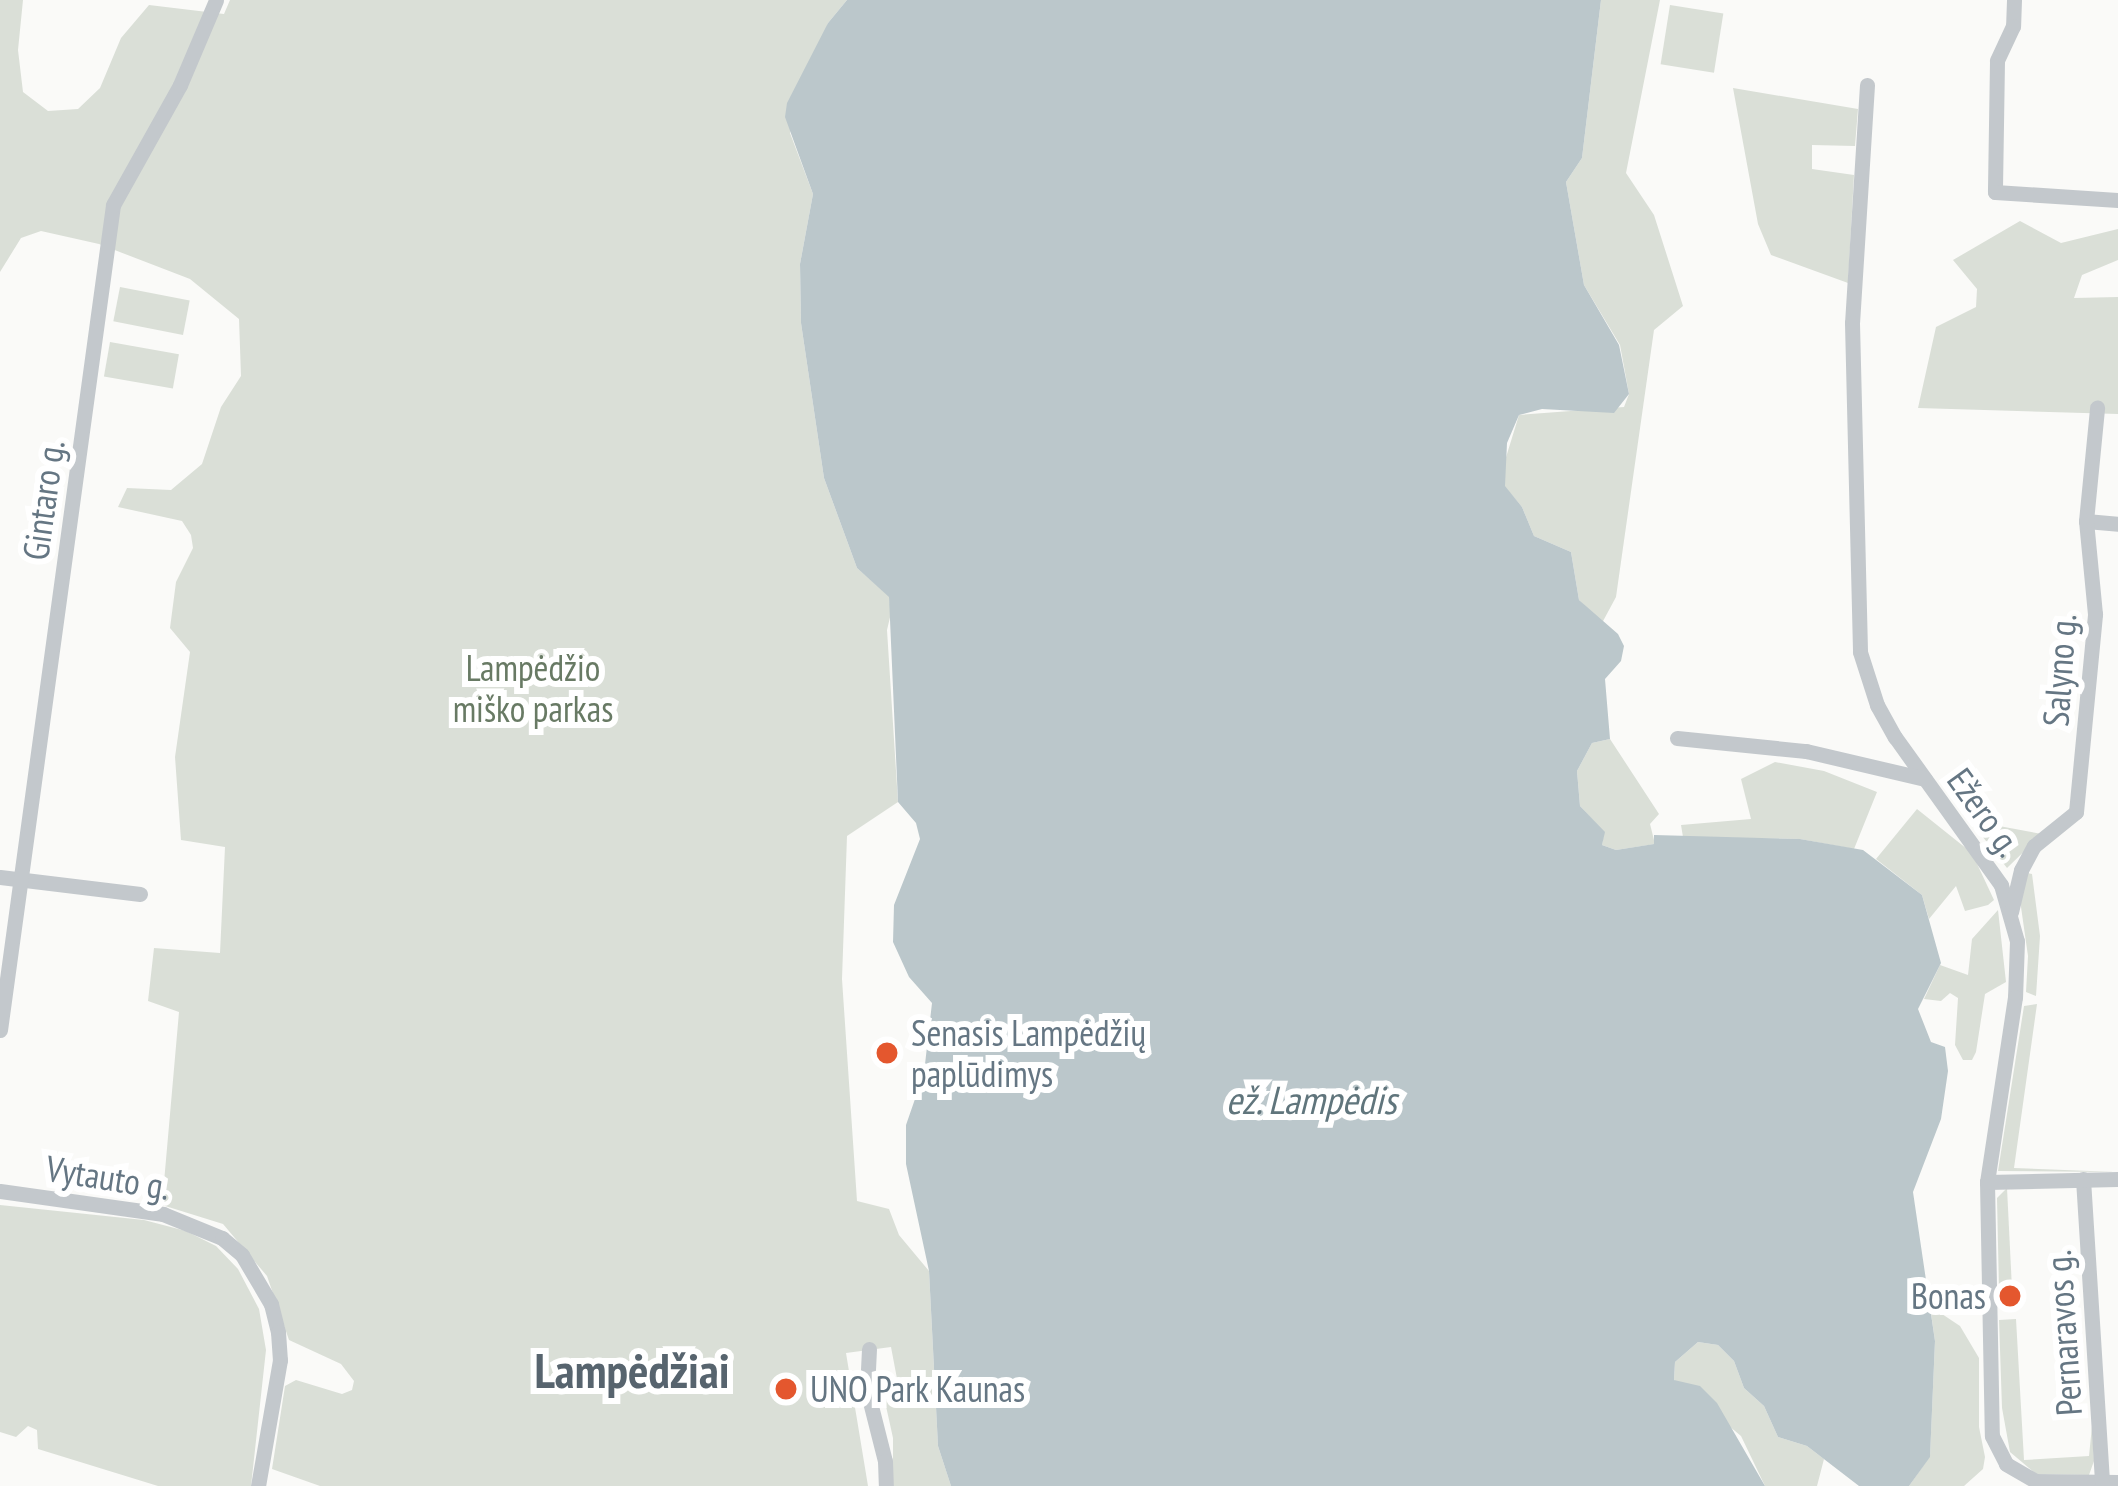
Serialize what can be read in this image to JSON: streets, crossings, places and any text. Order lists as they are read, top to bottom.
{
  "streets": {
    "street": [
      "Gintaro g.",
      "Salyno g.",
      "Ežero g.",
      "Vytauto g.",
      "Pernaravos g."
    ]
  },
  "crossings": [
    ["Salyno g.", "Ežero g."],
    ["Ežero g.", "Pernaravos g."]
  ],
  "districts": ["Lampėdžiai"],
  "water": ["ež. Lampėdis"],
  "parks": ["Lampėdžio miško parkas"],
  "places": ["Senasis Lampėdžių paplūdimys", "Bonas", "UNO Park Kaunas"]
}
